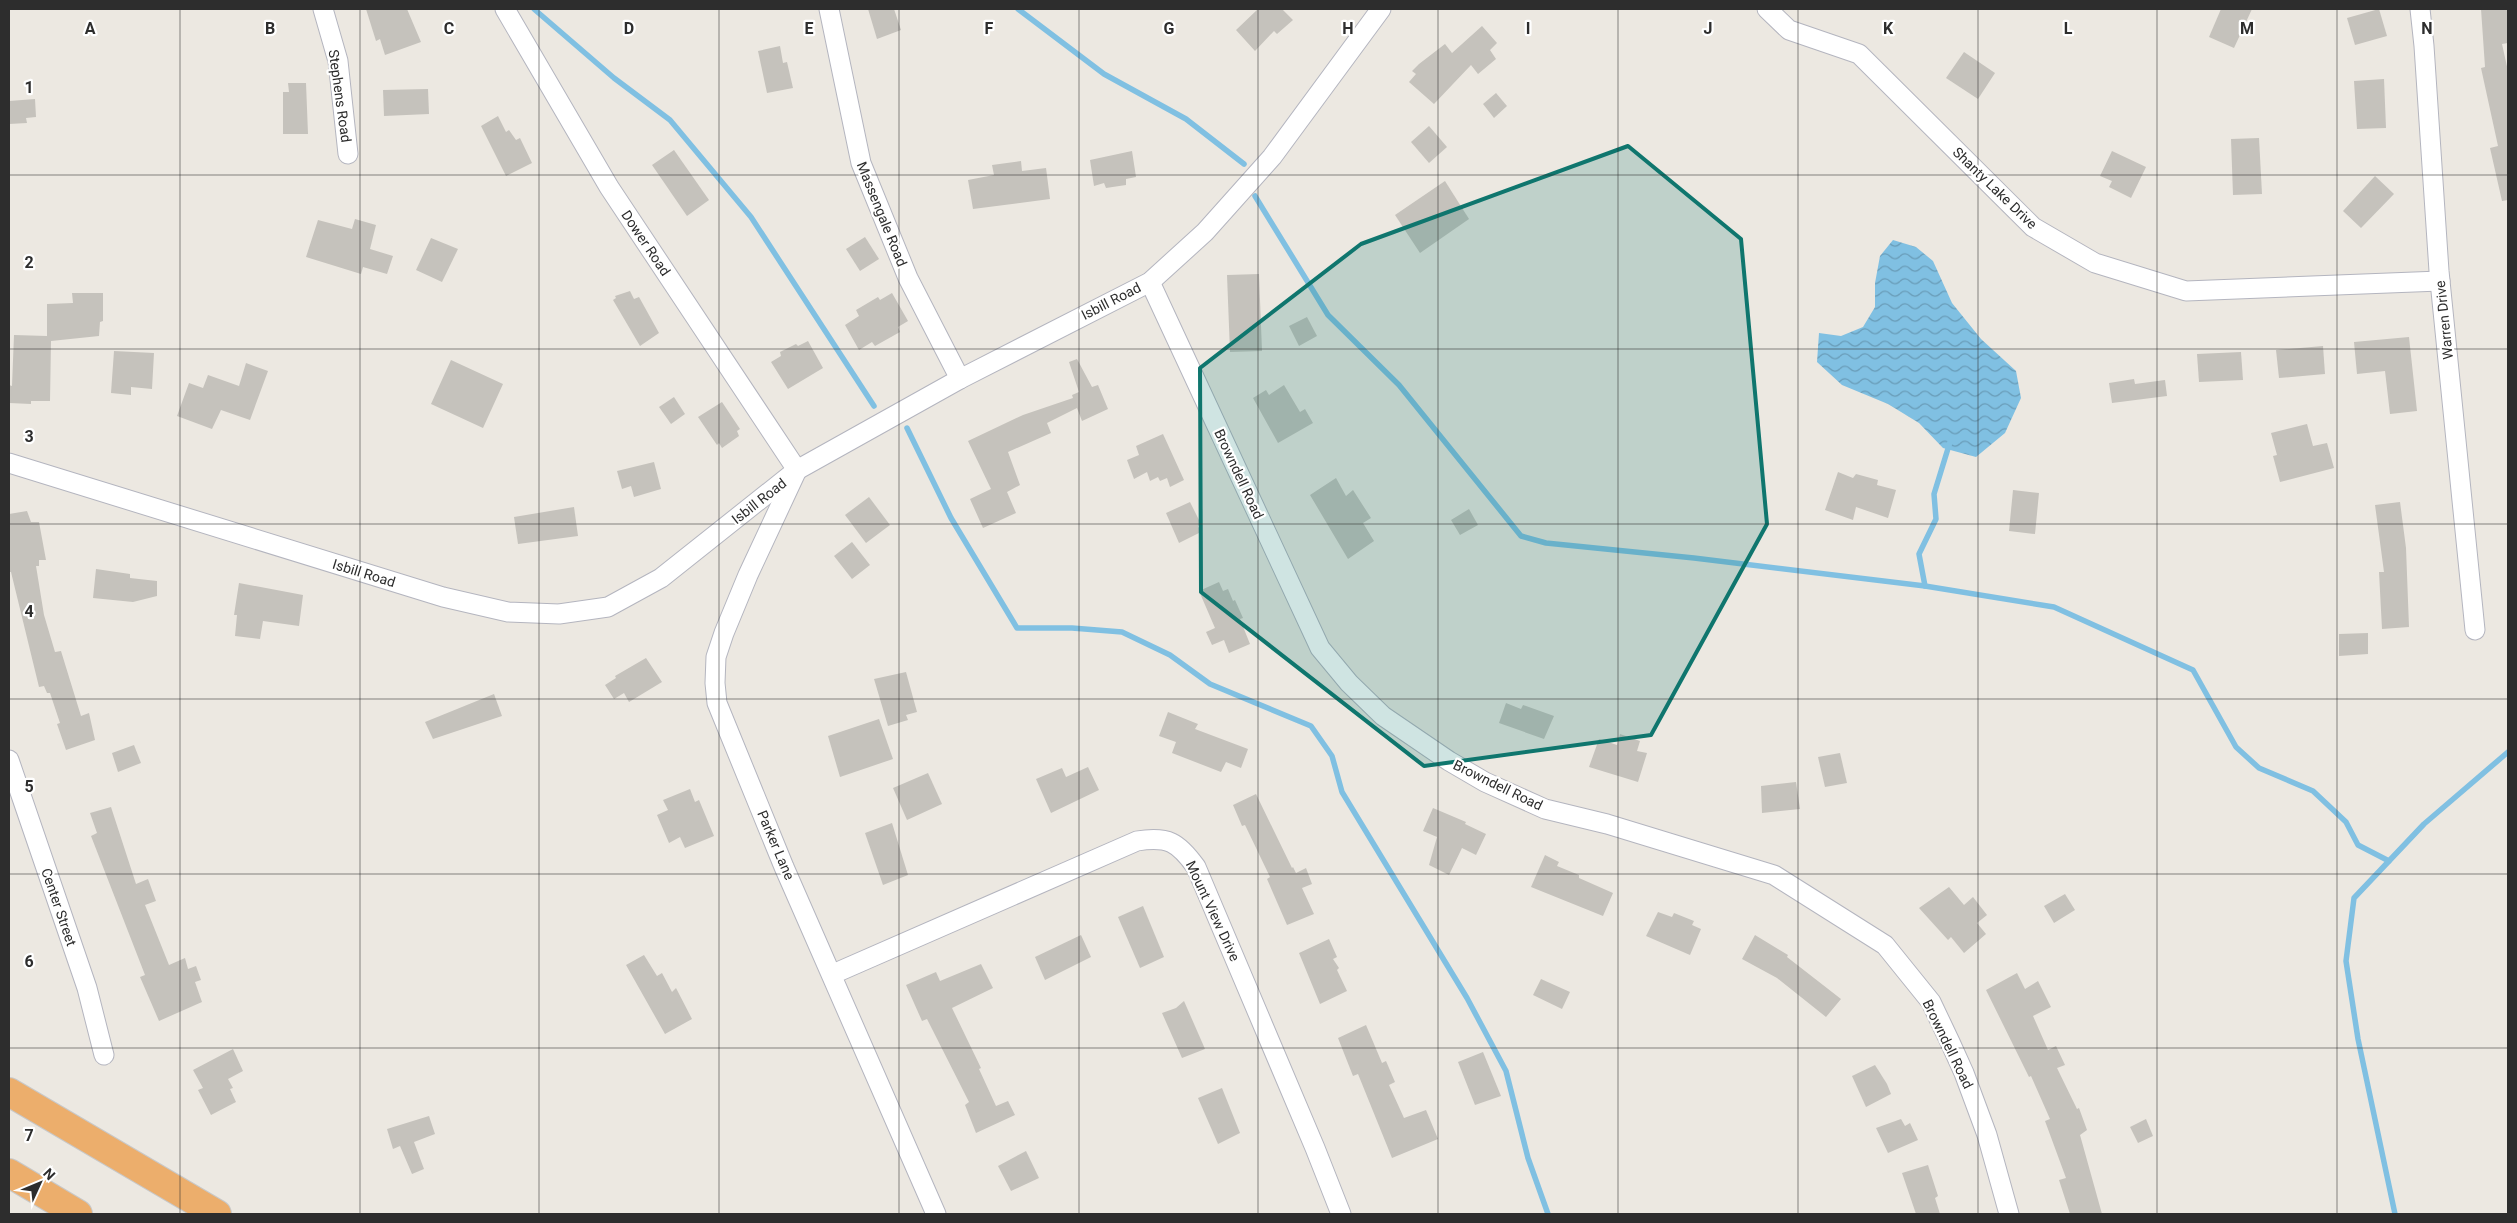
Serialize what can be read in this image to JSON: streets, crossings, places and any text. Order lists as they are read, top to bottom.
{
  "streets": {
    "street": [
      "Stephens Road",
      "Shanty Lake Drive",
      "Massengale Road",
      "Dower Road",
      "Isbill Road",
      "Warren Drive",
      "Browndell Road",
      "Parker Lane",
      "Center Street",
      "Mount View Drive"
    ]
  },
  "crossings": [
    ["Shanty Lake Drive", "Warren Drive"],
    ["Massengale Road", "Isbill Road"],
    ["Dower Road", "Isbill Road"],
    ["Dower Road", "Parker Lane"],
    ["Isbill Road", "Browndell Road"],
    ["Isbill Road", "Parker Lane"],
    ["Parker Lane", "Mount View Drive"]
  ],
  "north": "top right",
  "grid": {
    "columns": [
      "A",
      "B",
      "C",
      "D",
      "E",
      "F",
      "G",
      "H",
      "I",
      "J",
      "K",
      "L",
      "M",
      "N"
    ],
    "rows": [
      "1",
      "2",
      "3",
      "4",
      "5",
      "6",
      "7"
    ]
  }
}
